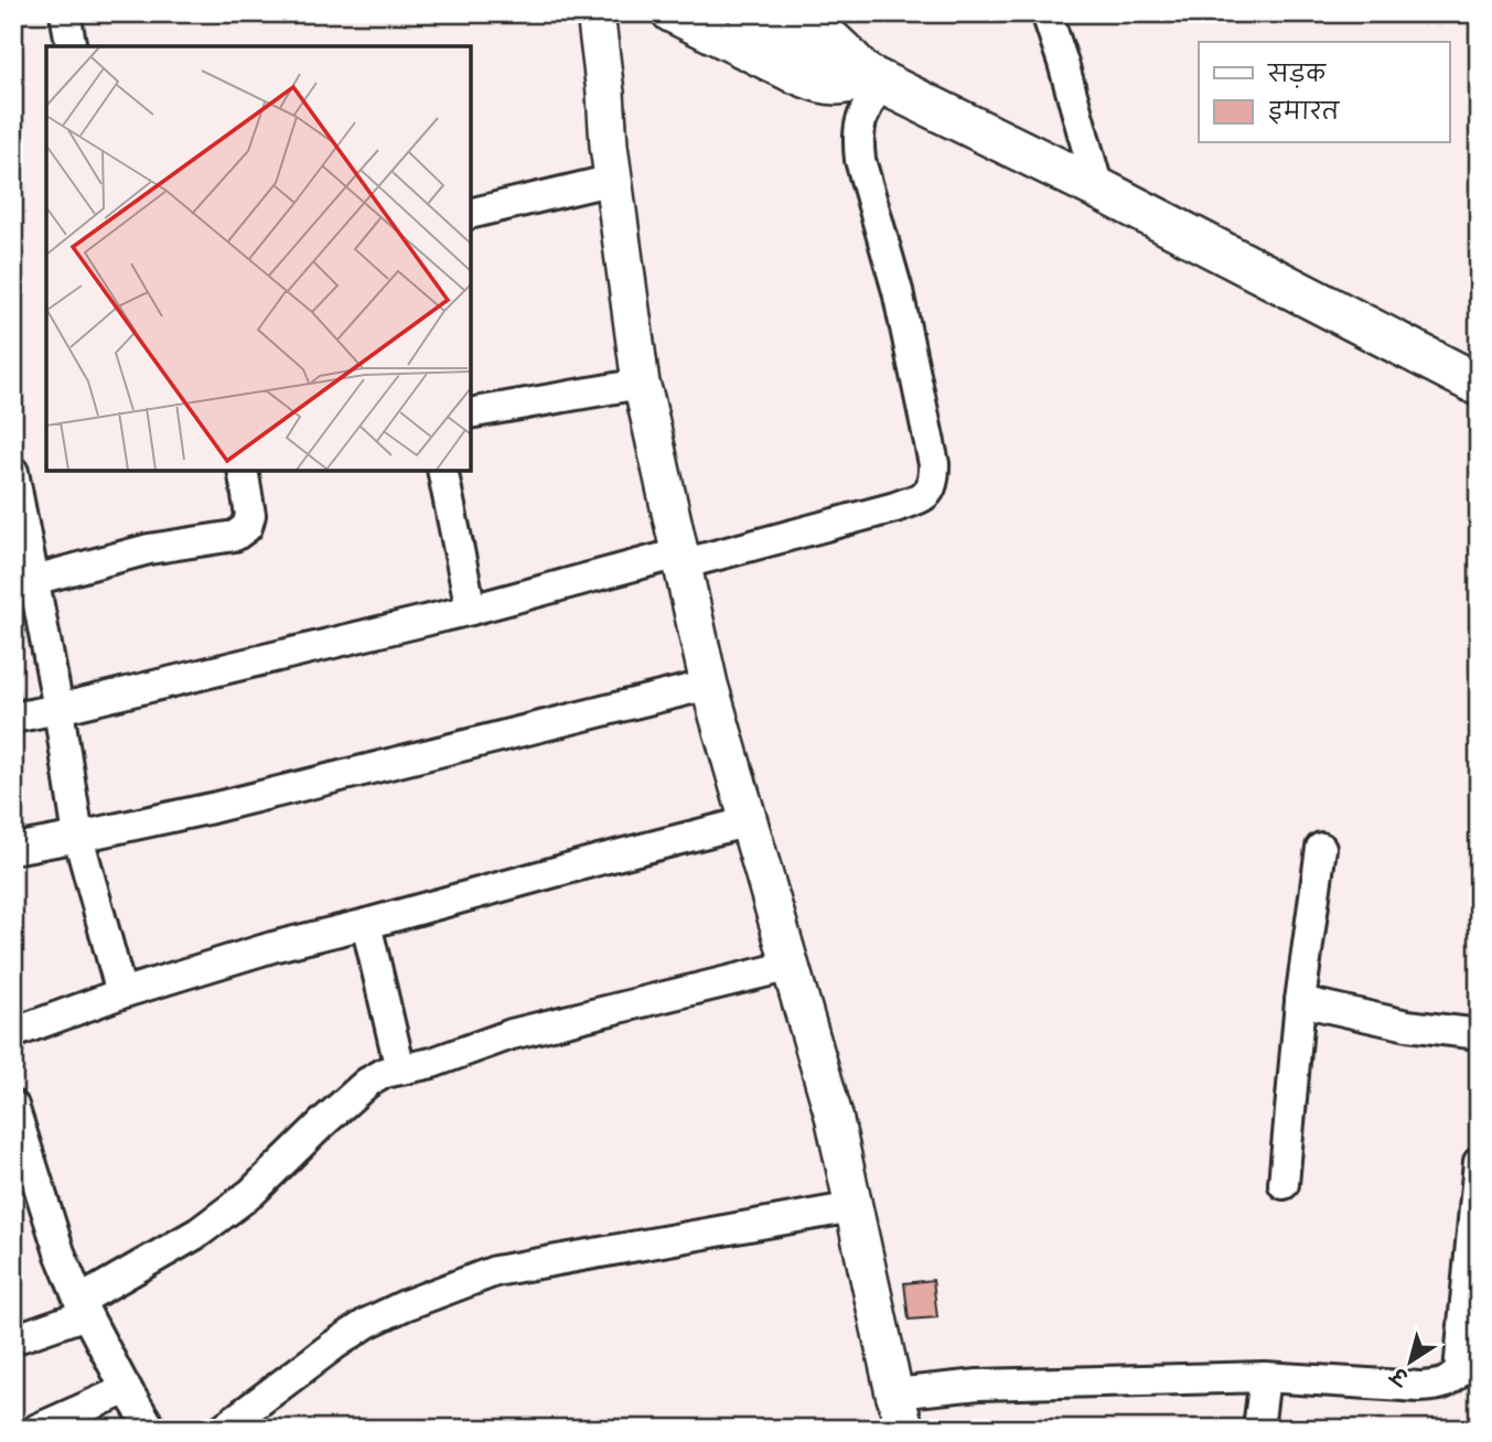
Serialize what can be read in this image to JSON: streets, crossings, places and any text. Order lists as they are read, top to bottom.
{
  "legend": ["सड़क", "इमारत"],
  "north": "bottom left"
}
